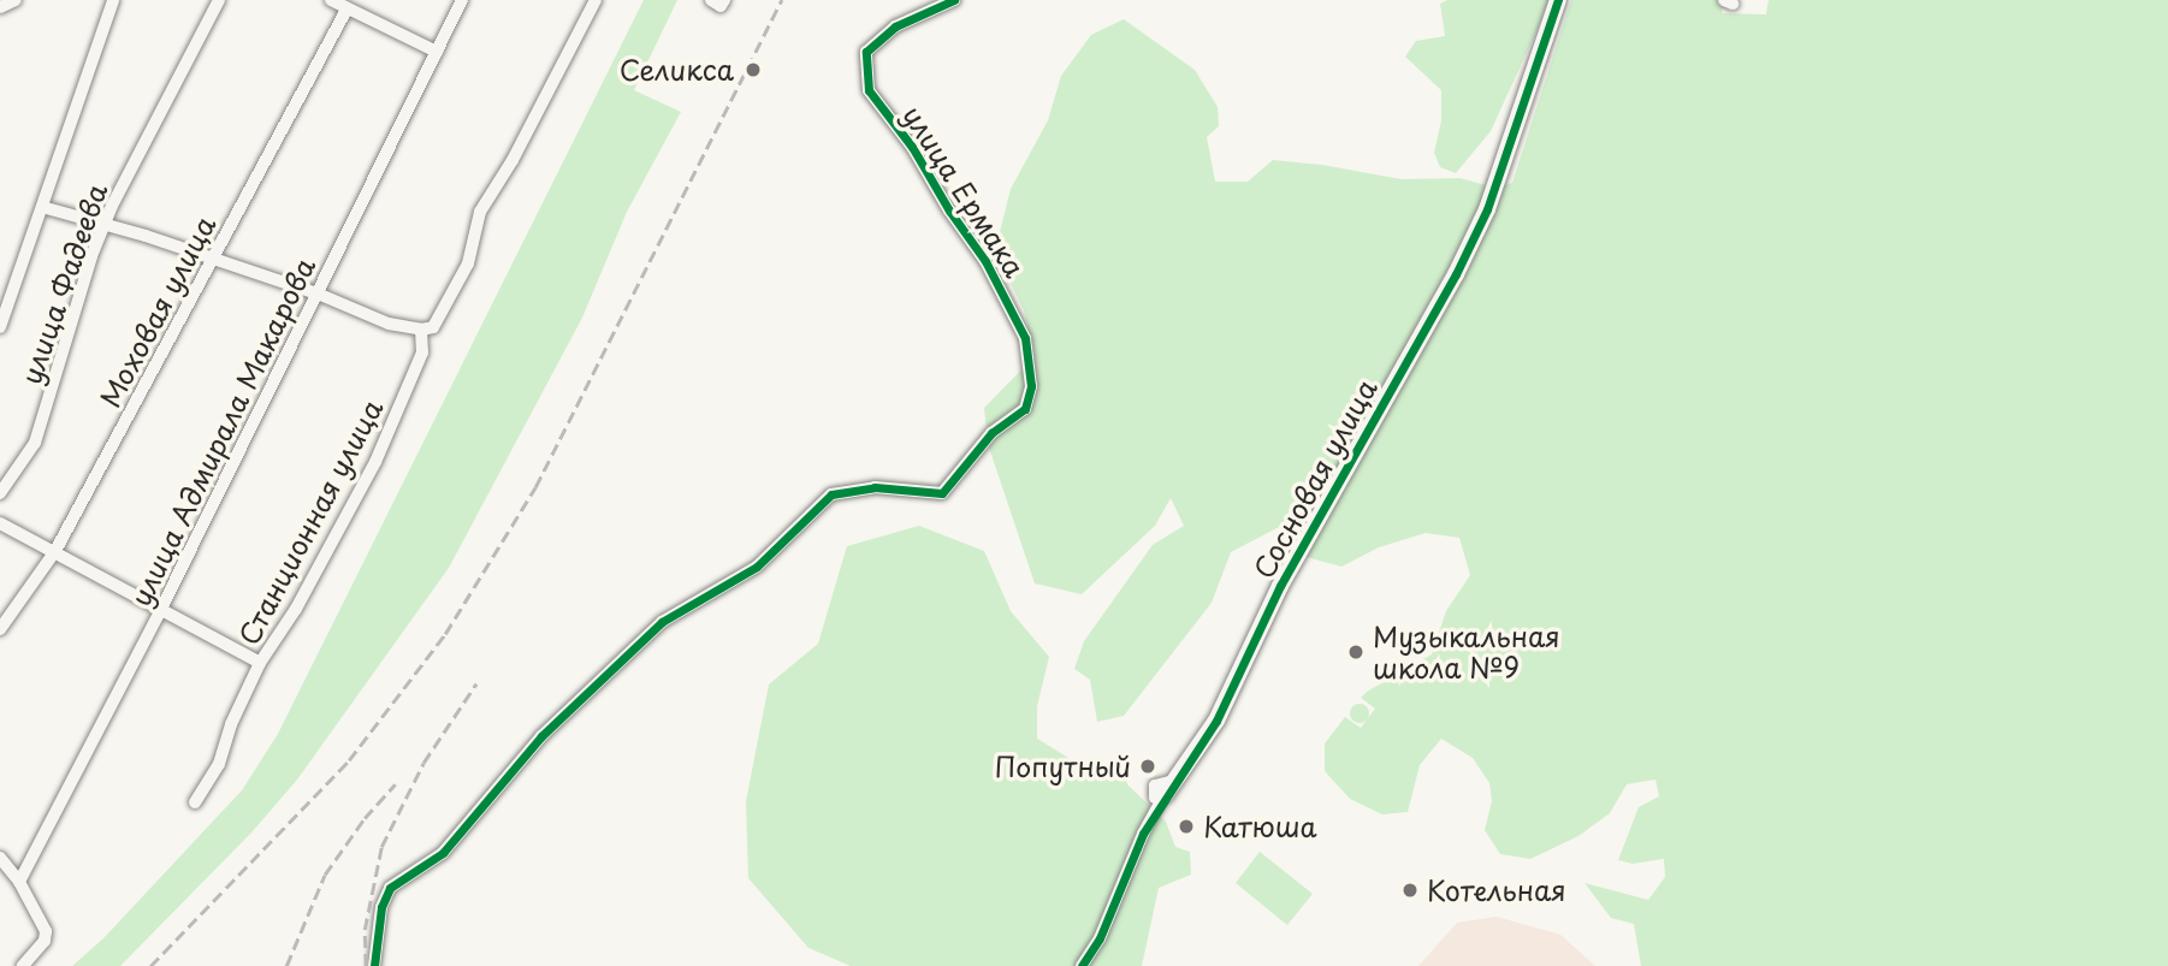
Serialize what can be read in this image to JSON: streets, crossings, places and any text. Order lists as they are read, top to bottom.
{
  "streets": {
    "street": [
      "улица Ермака",
      "улица Фадеева",
      "Моховая улица",
      "улица Адмирала Макарова",
      "Сосновая улица",
      "Станционная улица"
    ]
  },
  "places": [
    "Селикса",
    "Музыкальная школа №9",
    "Попутный",
    "Катюша",
    "Котельная"
  ]
}
